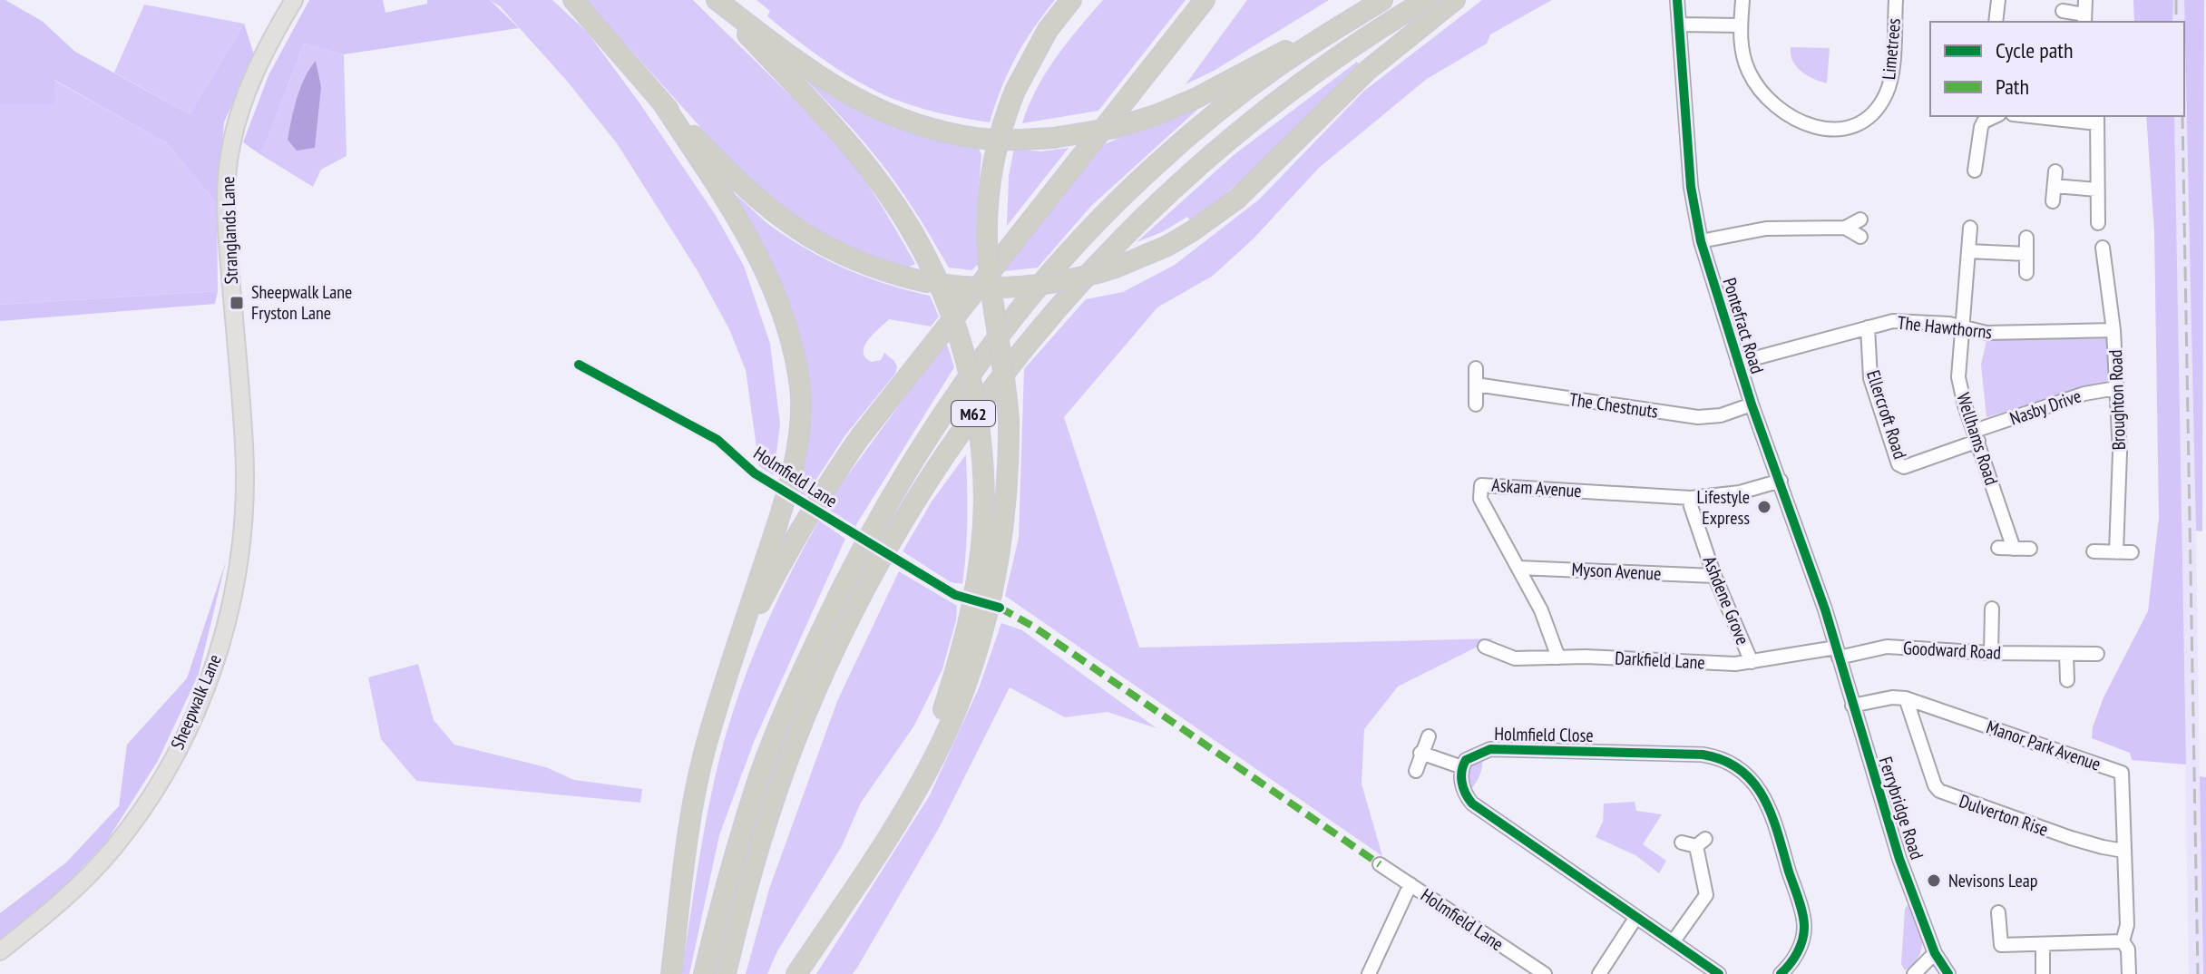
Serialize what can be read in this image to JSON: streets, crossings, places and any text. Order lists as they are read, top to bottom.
{
  "streets": {
    "highway": ["M62"],
    "main road": ["Stranglands Lane", "Sheepwalk Lane"],
    "street": [
      "Limetrees",
      "Pontefract Road",
      "The Hawthorns",
      "Broughton Road",
      "The Chestnuts",
      "Nasby Drive",
      "Ellercroft Road",
      "Wellhams Road",
      "Holmfield Lane",
      "Askam Avenue",
      "Myson Avenue",
      "Ashdene Grove",
      "Goodward Road",
      "Darkfield Lane",
      "Holmfield Close",
      "Manor Park Avenue",
      "Ferrybridge Road",
      "Dulverton Rise"
    ]
  },
  "crossings": [
    ["Stranglands Lane", "Sheepwalk Lane"],
    ["Pontefract Road", "The Hawthorns"],
    ["Pontefract Road", "The Chestnuts"],
    ["Pontefract Road", "Askam Avenue"],
    ["Pontefract Road", "Goodward Road"],
    ["Pontefract Road", "Darkfield Lane"],
    ["Pontefract Road", "Ferrybridge Road"],
    ["The Hawthorns", "Broughton Road"],
    ["The Hawthorns", "Ellercroft Road"],
    ["The Hawthorns", "Wellhams Road"],
    ["Broughton Road", "Nasby Drive"],
    ["Nasby Drive", "Ellercroft Road"],
    ["Nasby Drive", "Wellhams Road"],
    ["Ellercroft Road", "Wellhams Road"],
    ["Askam Avenue", "Myson Avenue"],
    ["Askam Avenue", "Ashdene Grove"],
    ["Askam Avenue", "Darkfield Lane"],
    ["Myson Avenue", "Ashdene Grove"],
    ["Ashdene Grove", "Darkfield Lane"],
    ["Goodward Road", "Darkfield Lane"],
    ["Goodward Road", "Ferrybridge Road"],
    ["Darkfield Lane", "Ferrybridge Road"],
    ["Manor Park Avenue", "Ferrybridge Road"],
    ["Manor Park Avenue", "Dulverton Rise"]
  ],
  "places": {
    "transit": ["Sheepwalk Lane Fryston Lane"],
    "other": ["Lifestyle Express", "Nevisons Leap"]
  },
  "legend": ["Cycle path", "Path"]
}
